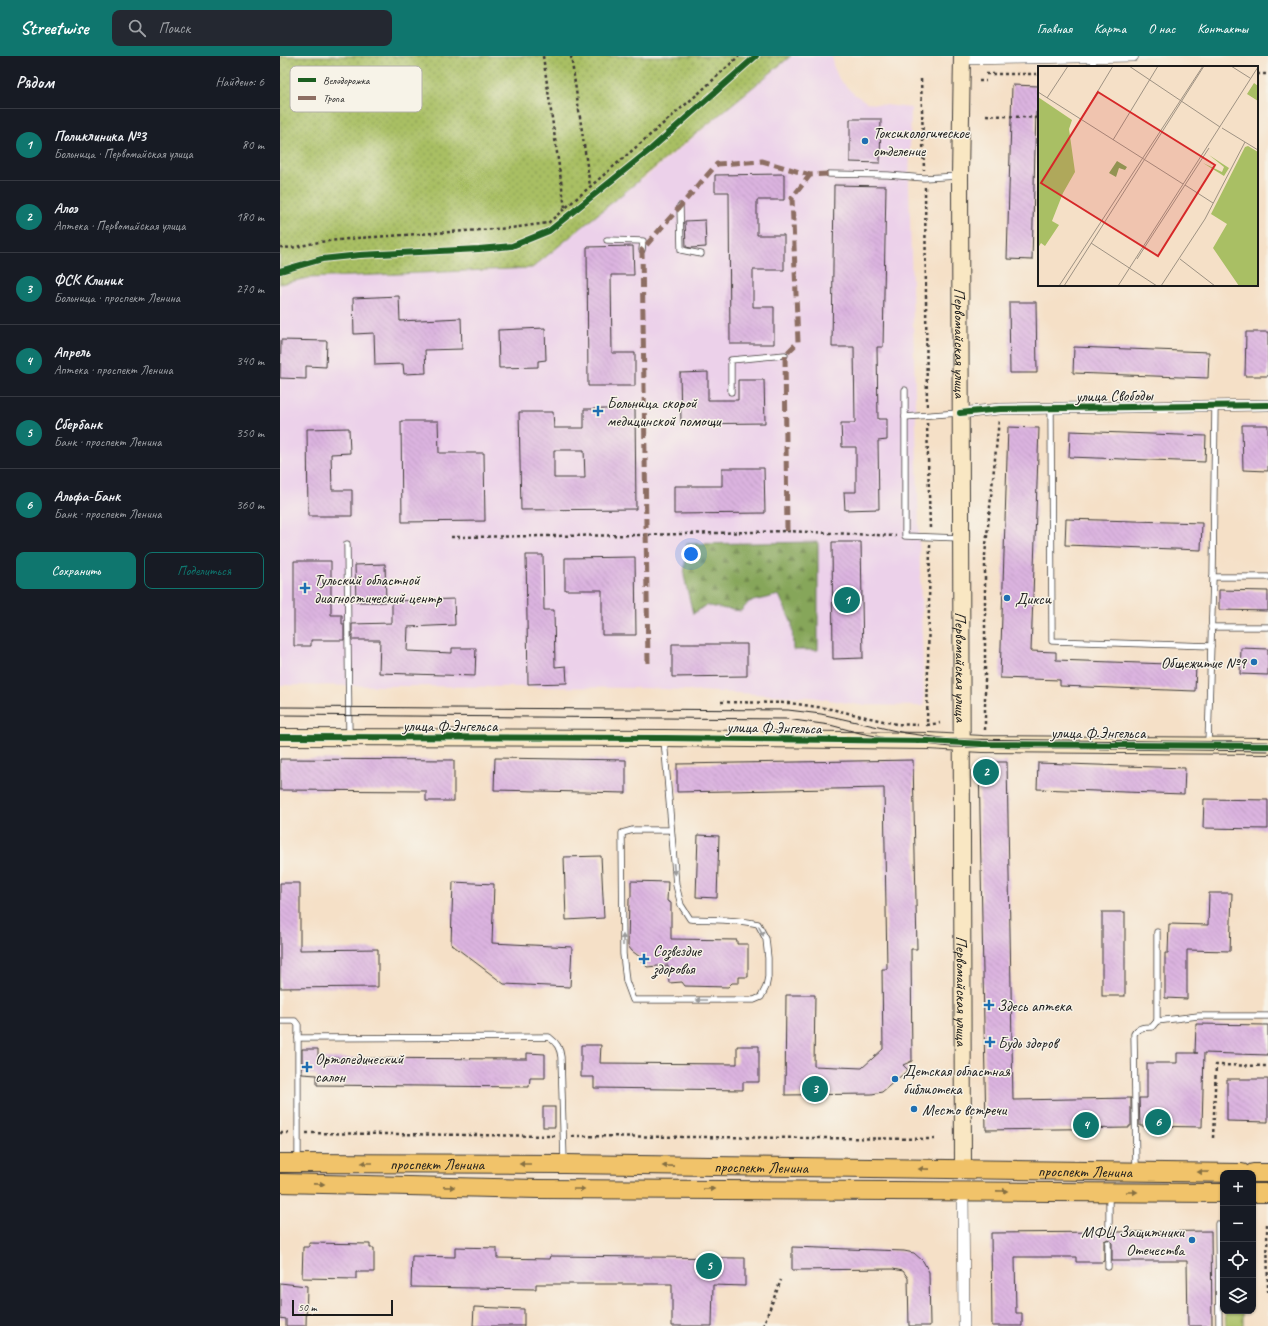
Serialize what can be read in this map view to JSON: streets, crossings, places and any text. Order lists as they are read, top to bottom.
{
  "streets": {
    "main road": ["Первомайская улица", "улица Ф.Энгельса", "проспект Ленина"],
    "street": ["улица Свободы"]
  },
  "crossings": [
    ["Первомайская улица", "улица Свободы"],
    ["Первомайская улица", "улица Ф.Энгельса"],
    ["Первомайская улица", "проспект Ленина"]
  ],
  "places": {
    "other": [
      "Токсикологическое отделение",
      "Дикси",
      "Общежитие №9",
      "Детская областная библиотека",
      "Место встречи",
      "МФЦ Защитники Отечества"
    ],
    "health": [
      "Больница скорой медицинской помощи",
      "Тульский областной диагностический центр",
      "Созвездие здоровья",
      "Здесь аптека",
      "Будь здоров",
      "Ортопедический салон"
    ]
  },
  "legend": ["Велодорожка", "Тропа"],
  "scale_bar": "50 m",
  "page": {
    "header": "Streetwise",
    "search": "Поиск",
    "nav": [
      "Главная",
      "Карта",
      "О нас",
      "Контакты"
    ],
    "heading": ["Рядом", "Найдено: 6"],
    "list": [
      {
        "mark": "1",
        "name": "Поликлиника №3",
        "note": "Больница · Первомайская улица",
        "value": "80 m"
      },
      {
        "mark": "2",
        "name": "Алоэ",
        "note": "Аптека · Первомайская улица",
        "value": "180 m"
      },
      {
        "mark": "3",
        "name": "ФСК Клиник",
        "note": "Больница · проспект Ленина",
        "value": "270 m"
      },
      {
        "mark": "4",
        "name": "Апрель",
        "note": "Аптека · проспект Ленина",
        "value": "340 m"
      },
      {
        "mark": "5",
        "name": "Сбербанк",
        "note": "Банк · проспект Ленина",
        "value": "350 m"
      },
      {
        "mark": "6",
        "name": "Альфа-Банк",
        "note": "Банк · проспект Ленина",
        "value": "360 m"
      }
    ],
    "buttons": ["Сохранить", "Поделиться"],
    "pins": [
      "1",
      "2",
      "3",
      "6",
      "4",
      "5"
    ],
    "map_buttons": ["+", "−"],
    "scale": "50 m"
  }
}
